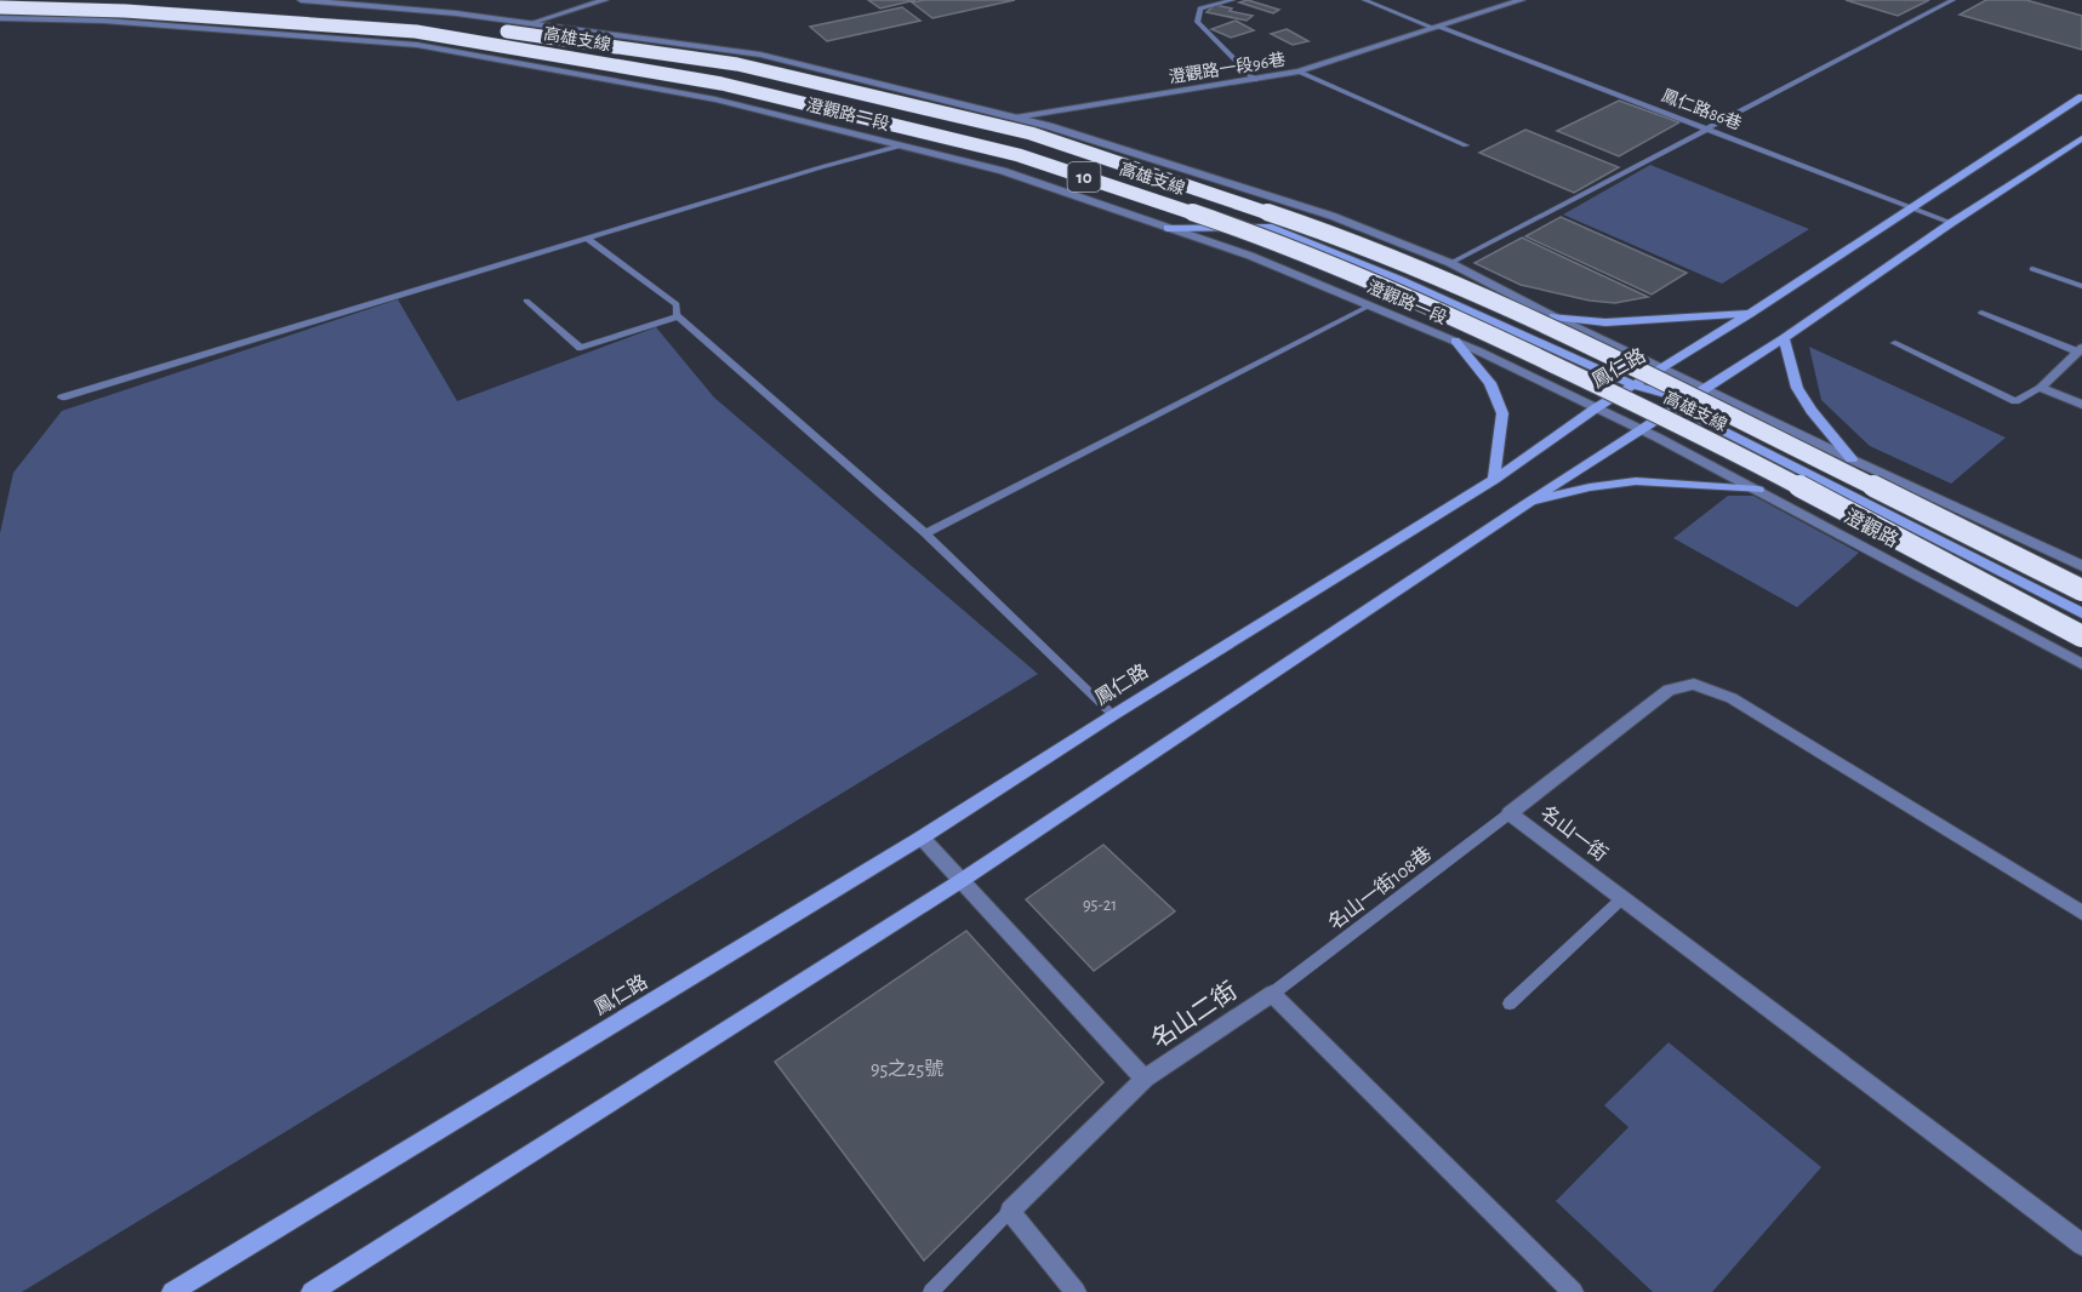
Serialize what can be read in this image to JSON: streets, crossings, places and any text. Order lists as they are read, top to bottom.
{
  "streets": {
    "highway": ["高雄支線", "10"],
    "main road": ["鳳仁路"],
    "street": [
      "澄觀路一段96巷",
      "澄觀路一段",
      "澄觀路",
      "名山一街",
      "名山二街"
    ],
    "lane": ["鳳仁路86巷", "名山一街108巷"]
  },
  "crossings": [
    ["澄觀路一段96巷", "鳳仁路86巷"],
    ["澄觀路一段96巷", "澄觀路一段"],
    ["鳳仁路86巷", "鳳仁路"],
    ["澄觀路一段", "鳳仁路"],
    ["澄觀路一段", "澄觀路"],
    ["名山一街", "名山一街108巷"],
    ["名山一街108巷", "名山二街"]
  ],
  "house_numbers": ["95-21", "95之25號"]
}
